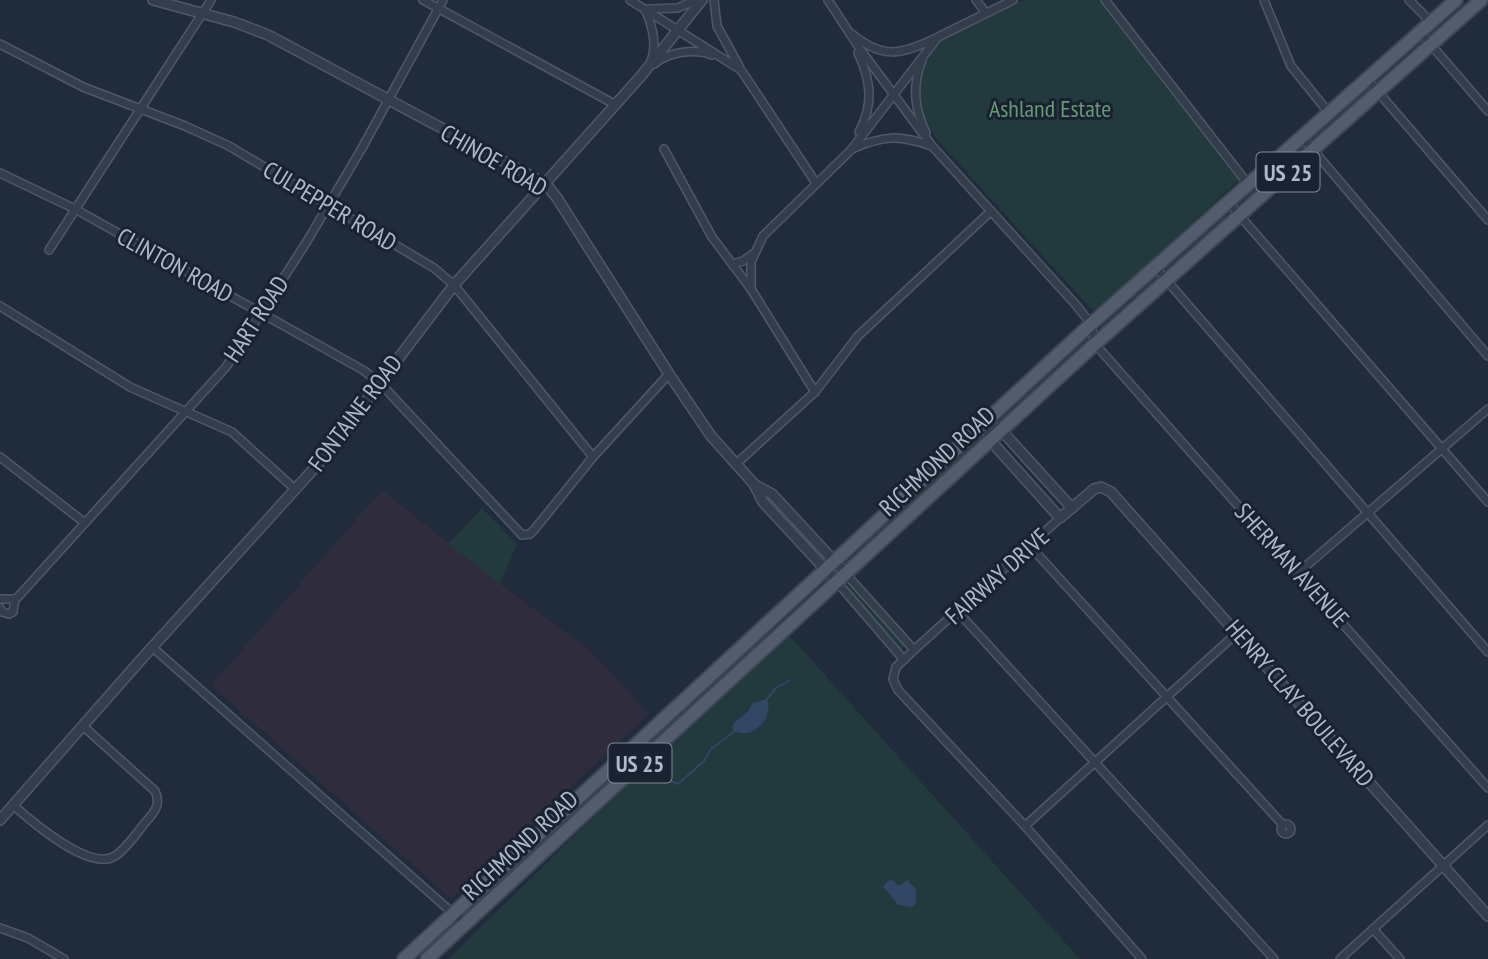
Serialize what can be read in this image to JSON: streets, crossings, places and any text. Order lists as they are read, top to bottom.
{
  "streets": {
    "main road": ["US 25", "RICHMOND ROAD"],
    "street": [
      "CHINOE ROAD",
      "CULPEPPER ROAD",
      "CLINTON ROAD",
      "HART ROAD",
      "FONTAINE ROAD",
      "SHERMAN AVENUE",
      "FAIRWAY DRIVE",
      "HENRY CLAY BOULEVARD"
    ]
  },
  "crossings": [
    ["CHINOE ROAD", "HART ROAD"],
    ["CHINOE ROAD", "FONTAINE ROAD"],
    ["CHINOE ROAD", "RICHMOND ROAD"],
    ["CULPEPPER ROAD", "CLINTON ROAD"],
    ["CULPEPPER ROAD", "HART ROAD"],
    ["CULPEPPER ROAD", "FONTAINE ROAD"],
    ["CLINTON ROAD", "HART ROAD"],
    ["CLINTON ROAD", "FONTAINE ROAD"],
    ["RICHMOND ROAD", "SHERMAN AVENUE"],
    ["FAIRWAY DRIVE", "HENRY CLAY BOULEVARD"]
  ],
  "parks": ["Ashland Estate"]
}
